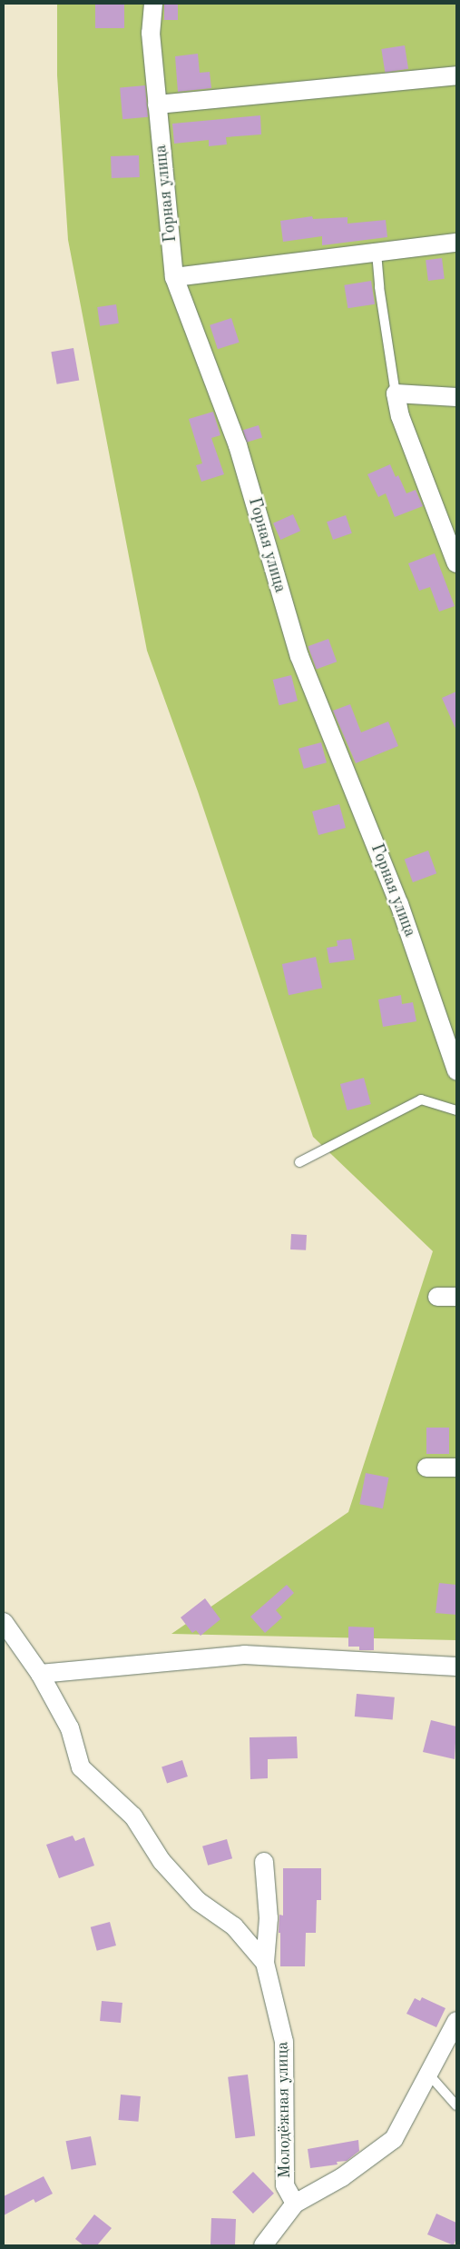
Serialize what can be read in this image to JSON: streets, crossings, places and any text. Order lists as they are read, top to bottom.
{
  "streets": {
    "street": ["Горная улица", "Молодёжная улица"]
  }
}
